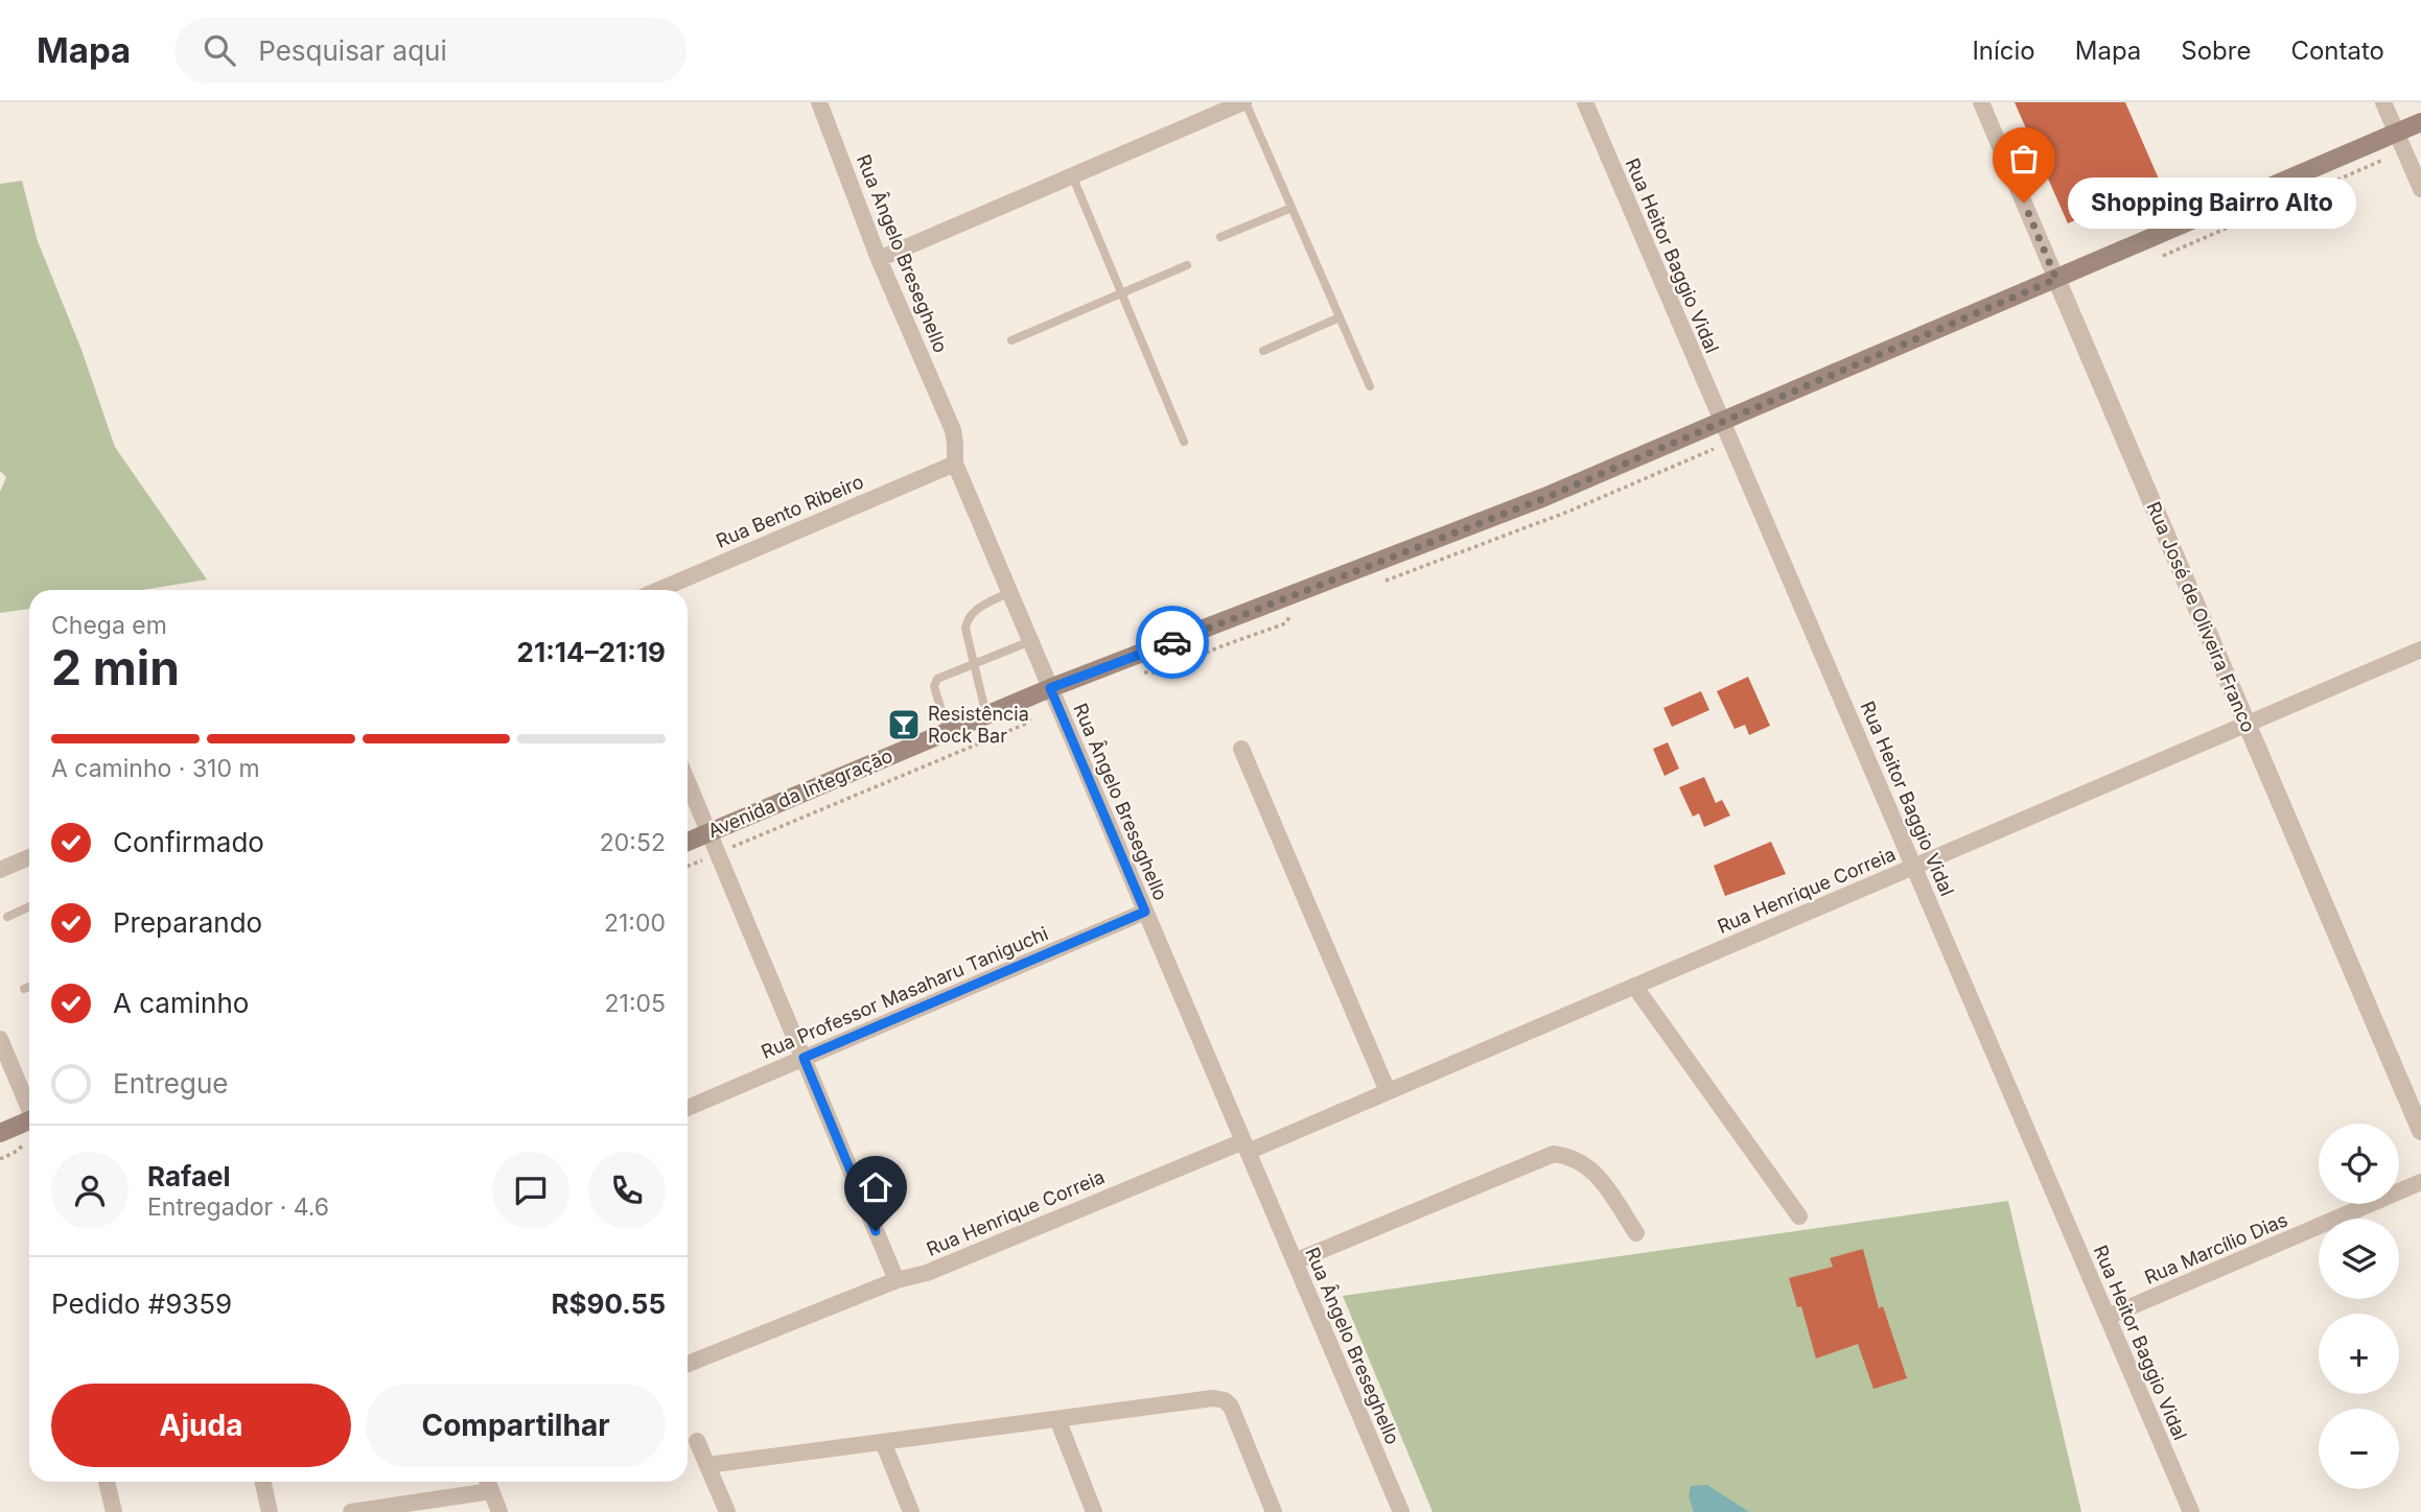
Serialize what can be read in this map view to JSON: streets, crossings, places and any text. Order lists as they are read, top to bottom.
{
  "streets": {
    "main road": ["Avenida da Integração"],
    "street": [
      "Rua Ângelo Breseghello",
      "Rua Heitor Baggio Vidal",
      "Rua Bento Ribeiro",
      "Rua José de Oliveira Franco",
      "Rua Henrique Correia",
      "Rua Professor Masaharu Taniguchi",
      "Rua Marcílio Dias"
    ]
  },
  "crossings": [
    ["Rua Ângelo Breseghello", "Rua Bento Ribeiro"],
    ["Rua Ângelo Breseghello", "Avenida da Integração"],
    ["Rua Ângelo Breseghello", "Rua Henrique Correia"],
    ["Rua Ângelo Breseghello", "Rua Professor Masaharu Taniguchi"],
    ["Rua Heitor Baggio Vidal", "Avenida da Integração"],
    ["Rua Heitor Baggio Vidal", "Rua Henrique Correia"],
    ["Rua Heitor Baggio Vidal", "Rua Marcílio Dias"],
    ["Rua José de Oliveira Franco", "Avenida da Integração"],
    ["Rua José de Oliveira Franco", "Rua Henrique Correia"]
  ],
  "places": {
    "other": ["Shopping Bairro Alto"],
    "bar": ["Resistência Rock Bar"]
  },
  "page": {
    "header": "Mapa",
    "search": "Pesquisar aqui",
    "nav": [
      "Início",
      "Mapa",
      "Sobre",
      "Contato"
    ],
    "bubble": "Shopping Bairro Alto",
    "heading": ["2 min", "Chega em", "21:14–21:19"],
    "panel": [
      "Rafael",
      "Entregador · 4.6",
      "Pedido #9359",
      "R$90.55"
    ],
    "bar": "A caminho · 310 m",
    "list": [
      ["Confirmado", "20:52"],
      ["Preparando", "21:00"],
      ["A caminho", "21:05"],
      "Entregue"
    ],
    "map_buttons": ["+", "−"],
    "buttons": ["Ajuda", "Compartilhar"]
  }
}
